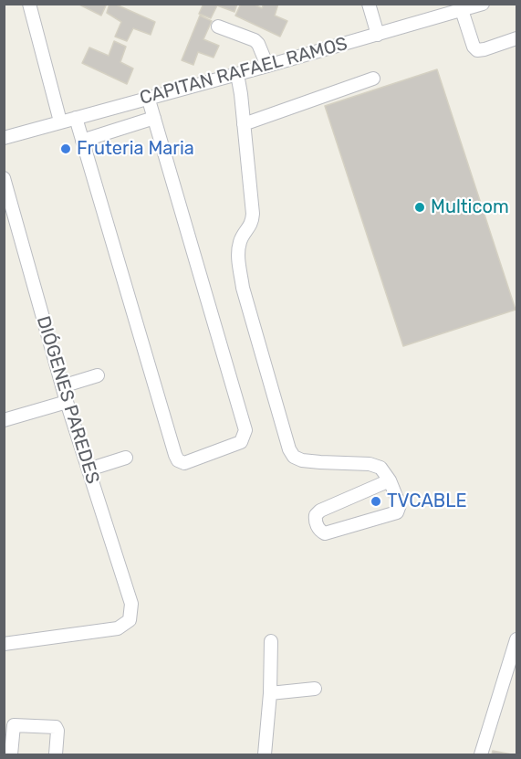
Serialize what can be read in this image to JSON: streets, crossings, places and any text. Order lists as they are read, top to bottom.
{
  "streets": {
    "street": ["CAPITAN RAFAEL RAMOS", "DIÓGENES PAREDES"]
  },
  "places": ["Fruteria Maria", "Multicom", "TVCABLE"]
}
